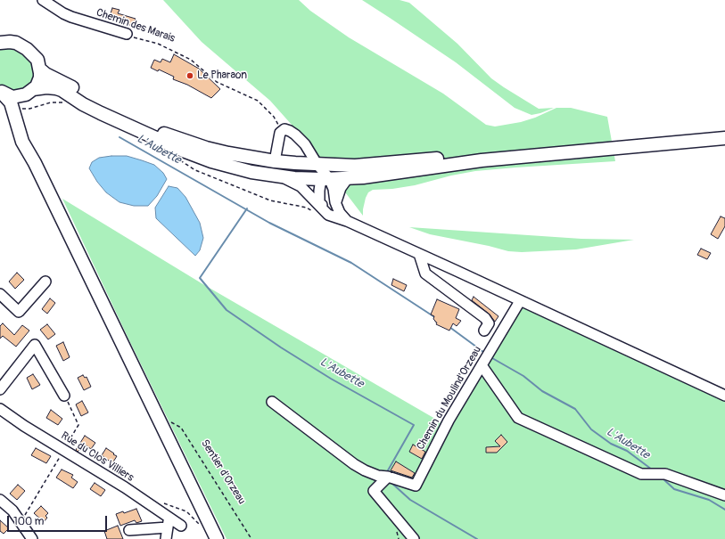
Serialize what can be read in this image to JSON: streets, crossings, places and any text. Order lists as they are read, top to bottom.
{
  "streets": {
    "street": ["Chemin des Marais", "Chemin du Moulind'Orzeau", "Rue du Clos Villiers"],
    "path": ["Sentier d'Orzeau"]
  },
  "water": ["L'Aubette"],
  "places": ["Le Pharaon"],
  "scale_bar": "100 m"
}
